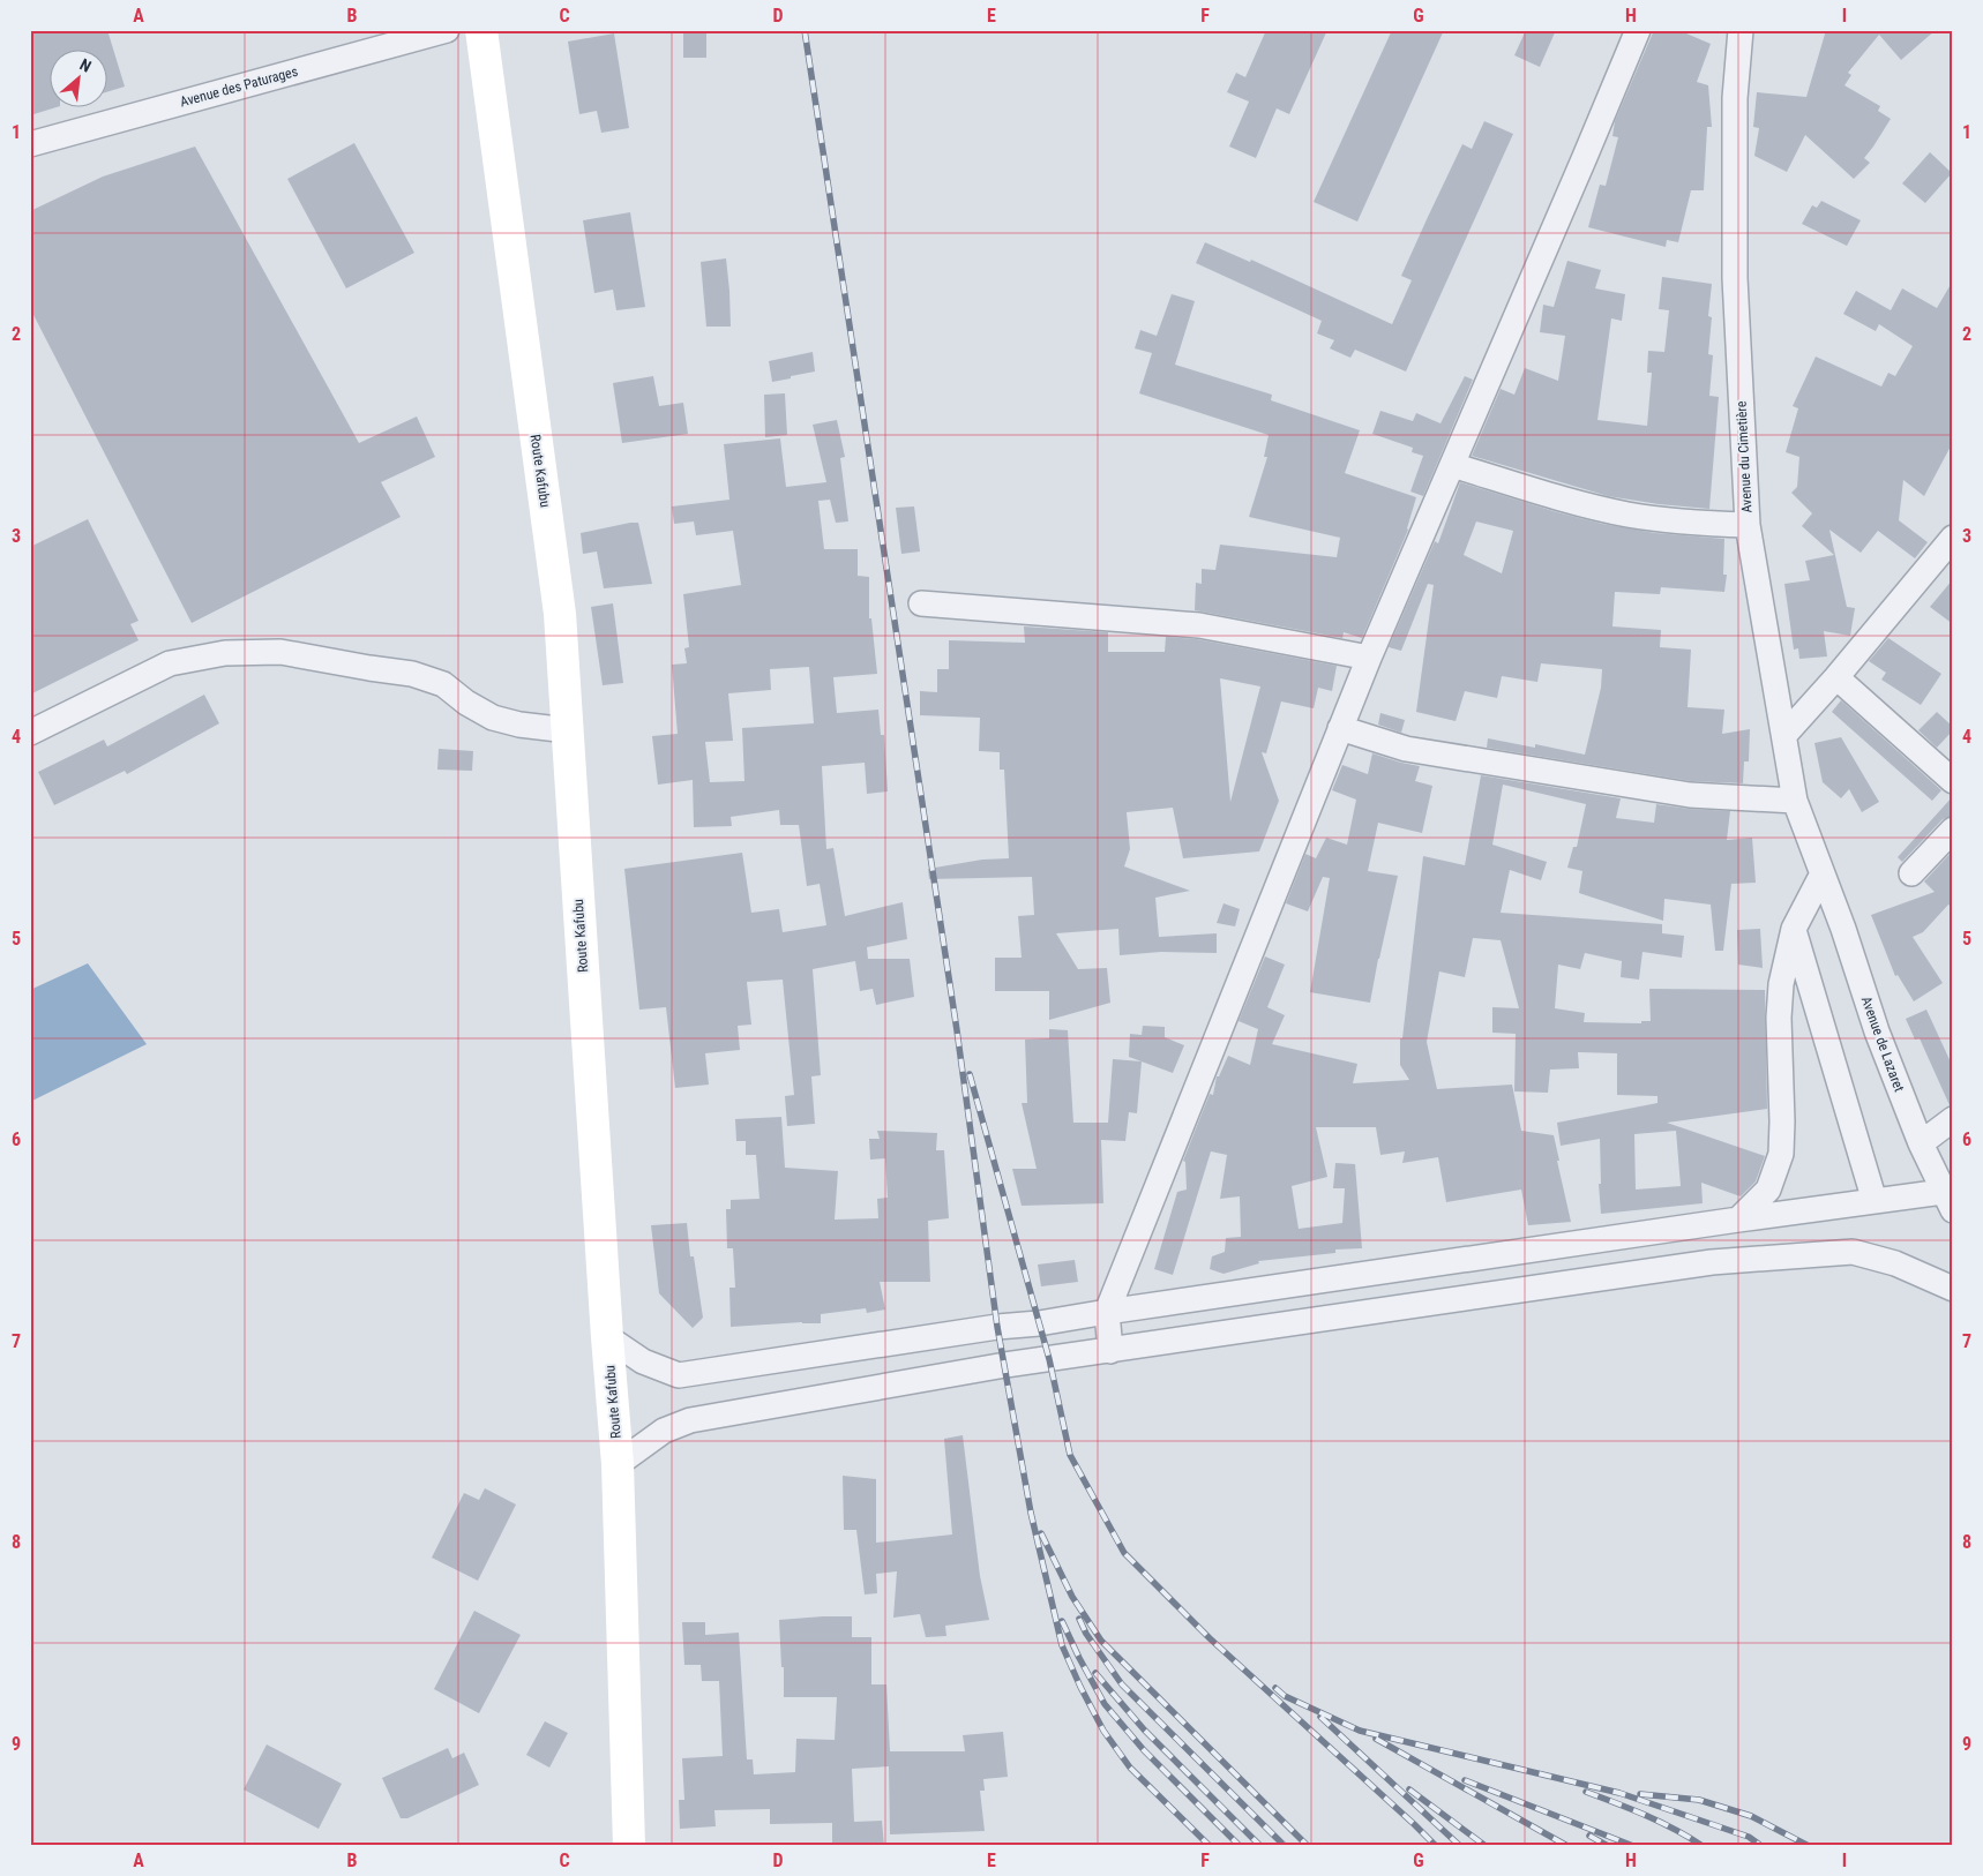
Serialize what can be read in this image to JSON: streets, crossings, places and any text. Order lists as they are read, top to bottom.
{
  "streets": {
    "main road": ["Route Kafubu"],
    "street": ["Avenue des Paturages", "Avenue du Cimetière", "Avenue de Lazaret"]
  },
  "crossings": [
    ["Avenue du Cimetière", "Avenue de Lazaret"]
  ],
  "north": "top right",
  "grid": {
    "columns": [
      "A",
      "B",
      "C",
      "D",
      "E",
      "F",
      "G",
      "H",
      "I"
    ],
    "rows": [
      "1",
      "2",
      "3",
      "4",
      "5",
      "6",
      "7",
      "8",
      "9"
    ]
  }
}
